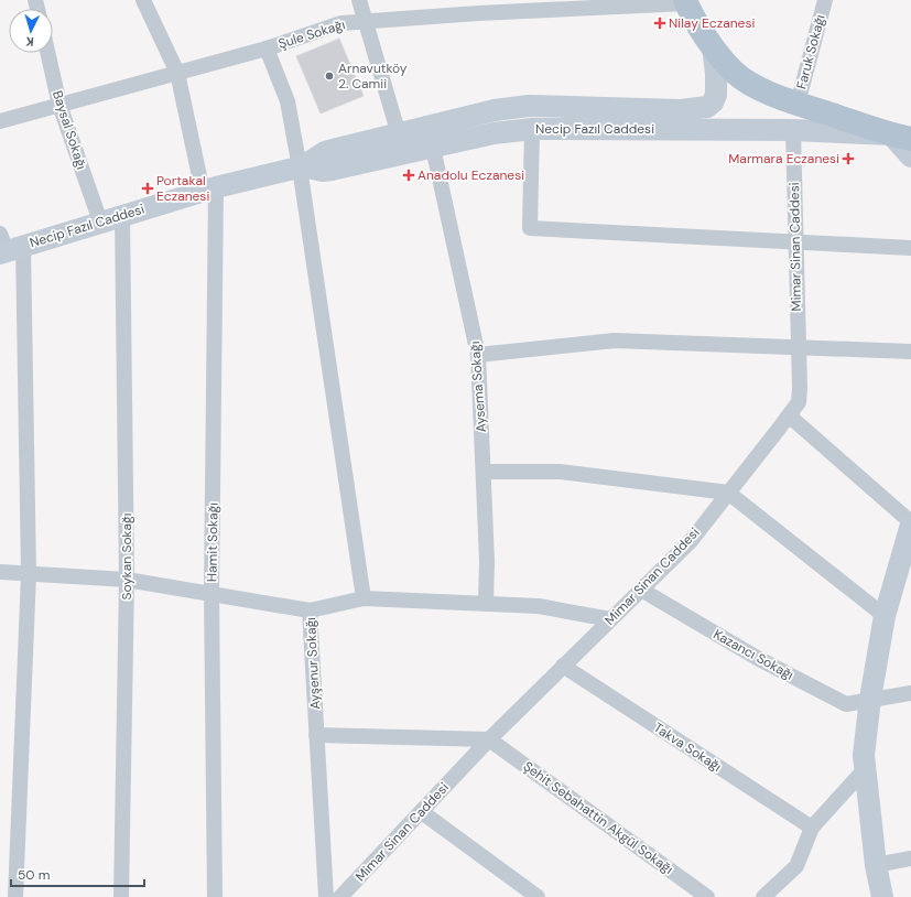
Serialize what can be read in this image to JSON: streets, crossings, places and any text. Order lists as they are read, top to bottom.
{
  "streets": {
    "main road": ["Necip Fazıl Caddesi"],
    "street": [
      "Şule Sokağı",
      "Faruk Sokağı",
      "Baysal Sokağı",
      "Mimar Sinan Caddesi",
      "Aysema Sokağı",
      "Hamit Sokağı",
      "Soykan Sokağı",
      "Kazancı Sokağı",
      "Ayşenur Sokağı",
      "Takva Sokağı",
      "Şehit Sebahattin Akgül Sokağı"
    ]
  },
  "crossings": [
    ["Şule Sokağı", "Baysal Sokağı"],
    ["Şule Sokağı", "Hamit Sokağı"],
    ["Necip Fazıl Caddesi", "Baysal Sokağı"],
    ["Necip Fazıl Caddesi", "Mimar Sinan Caddesi"],
    ["Necip Fazıl Caddesi", "Aysema Sokağı"],
    ["Necip Fazıl Caddesi", "Hamit Sokağı"],
    ["Necip Fazıl Caddesi", "Soykan Sokağı"],
    ["Mimar Sinan Caddesi", "Kazancı Sokağı"],
    ["Mimar Sinan Caddesi", "Takva Sokağı"],
    ["Mimar Sinan Caddesi", "Şehit Sebahattin Akgül Sokağı"],
    ["Hamit Sokağı", "Ayşenur Sokağı"],
    ["Soykan Sokağı", "Ayşenur Sokağı"]
  ],
  "places": {
    "health": [
      "Nilay Eczanesi",
      "Marmara Eczanesi",
      "Anadolu Eczanesi",
      "Portakal Eczanesi"
    ],
    "other": ["Arnavutköy 2. Camii"]
  },
  "scale_bar": "50 m",
  "north": "bottom"
}
